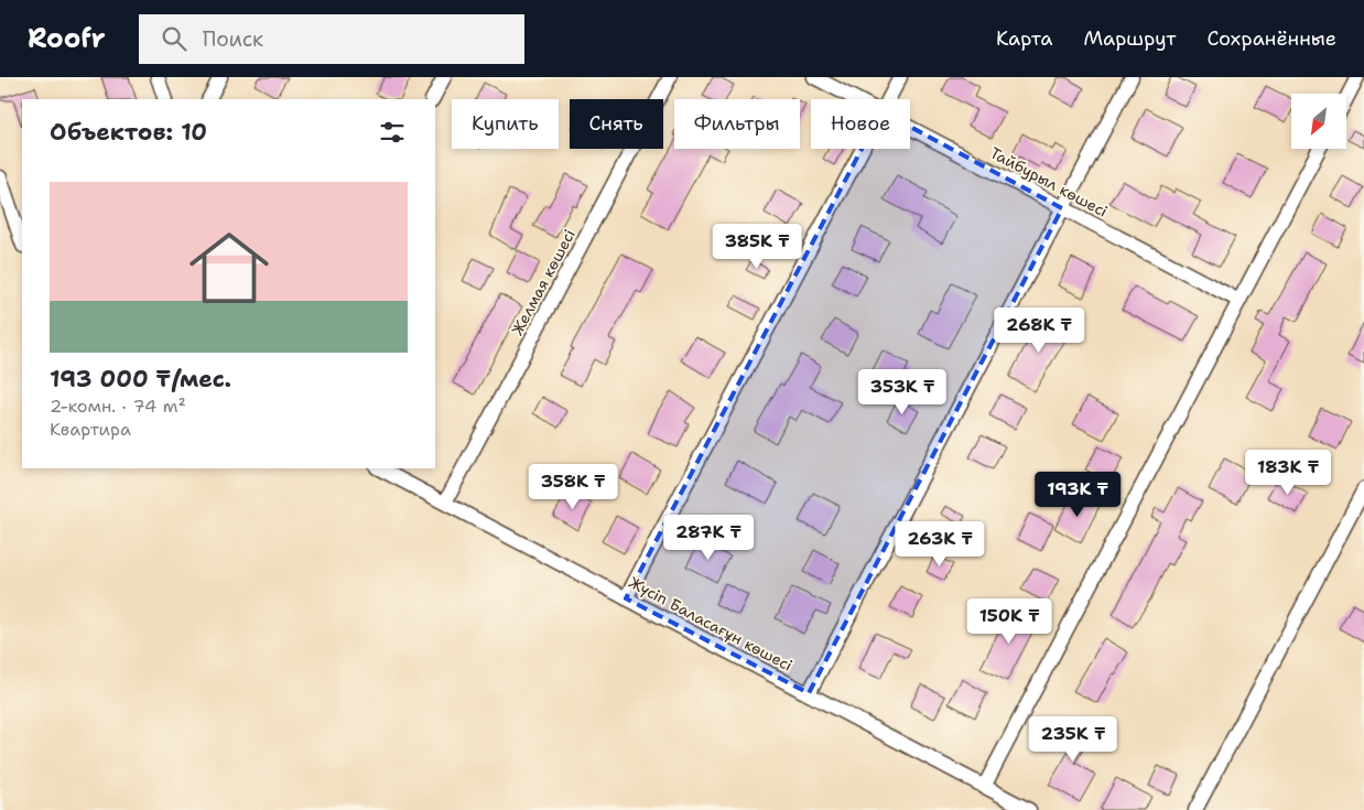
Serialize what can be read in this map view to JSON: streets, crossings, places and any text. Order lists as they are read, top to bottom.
{
  "streets": {
    "street": ["Тайбурыл көшесі", "Желмая көшесі", "Жүсіп Баласағұн көшесі"]
  },
  "crossings": [
    ["Желмая көшесі", "Жүсіп Баласағұн көшесі"]
  ],
  "north": "bottom left",
  "page": {
    "header": "Roofr",
    "search": "Поиск",
    "nav": ["Карта", "Маршрут", "Сохранённые"],
    "chip": [
      "Купить",
      "Снять",
      "Фильтры",
      "Новое"
    ],
    "heading": "Объектов: 10",
    "list": [
      {
        "name": "193 000 ₸/мес.",
        "note": "2-комн. · 74 m² · Квартира"
      }
    ],
    "price": [
      "385K ₸",
      "268K ₸",
      "353K ₸",
      "183K ₸",
      "358K ₸",
      "193K ₸",
      "287K ₸",
      "263K ₸",
      "150K ₸",
      "235K ₸"
    ]
  }
}
